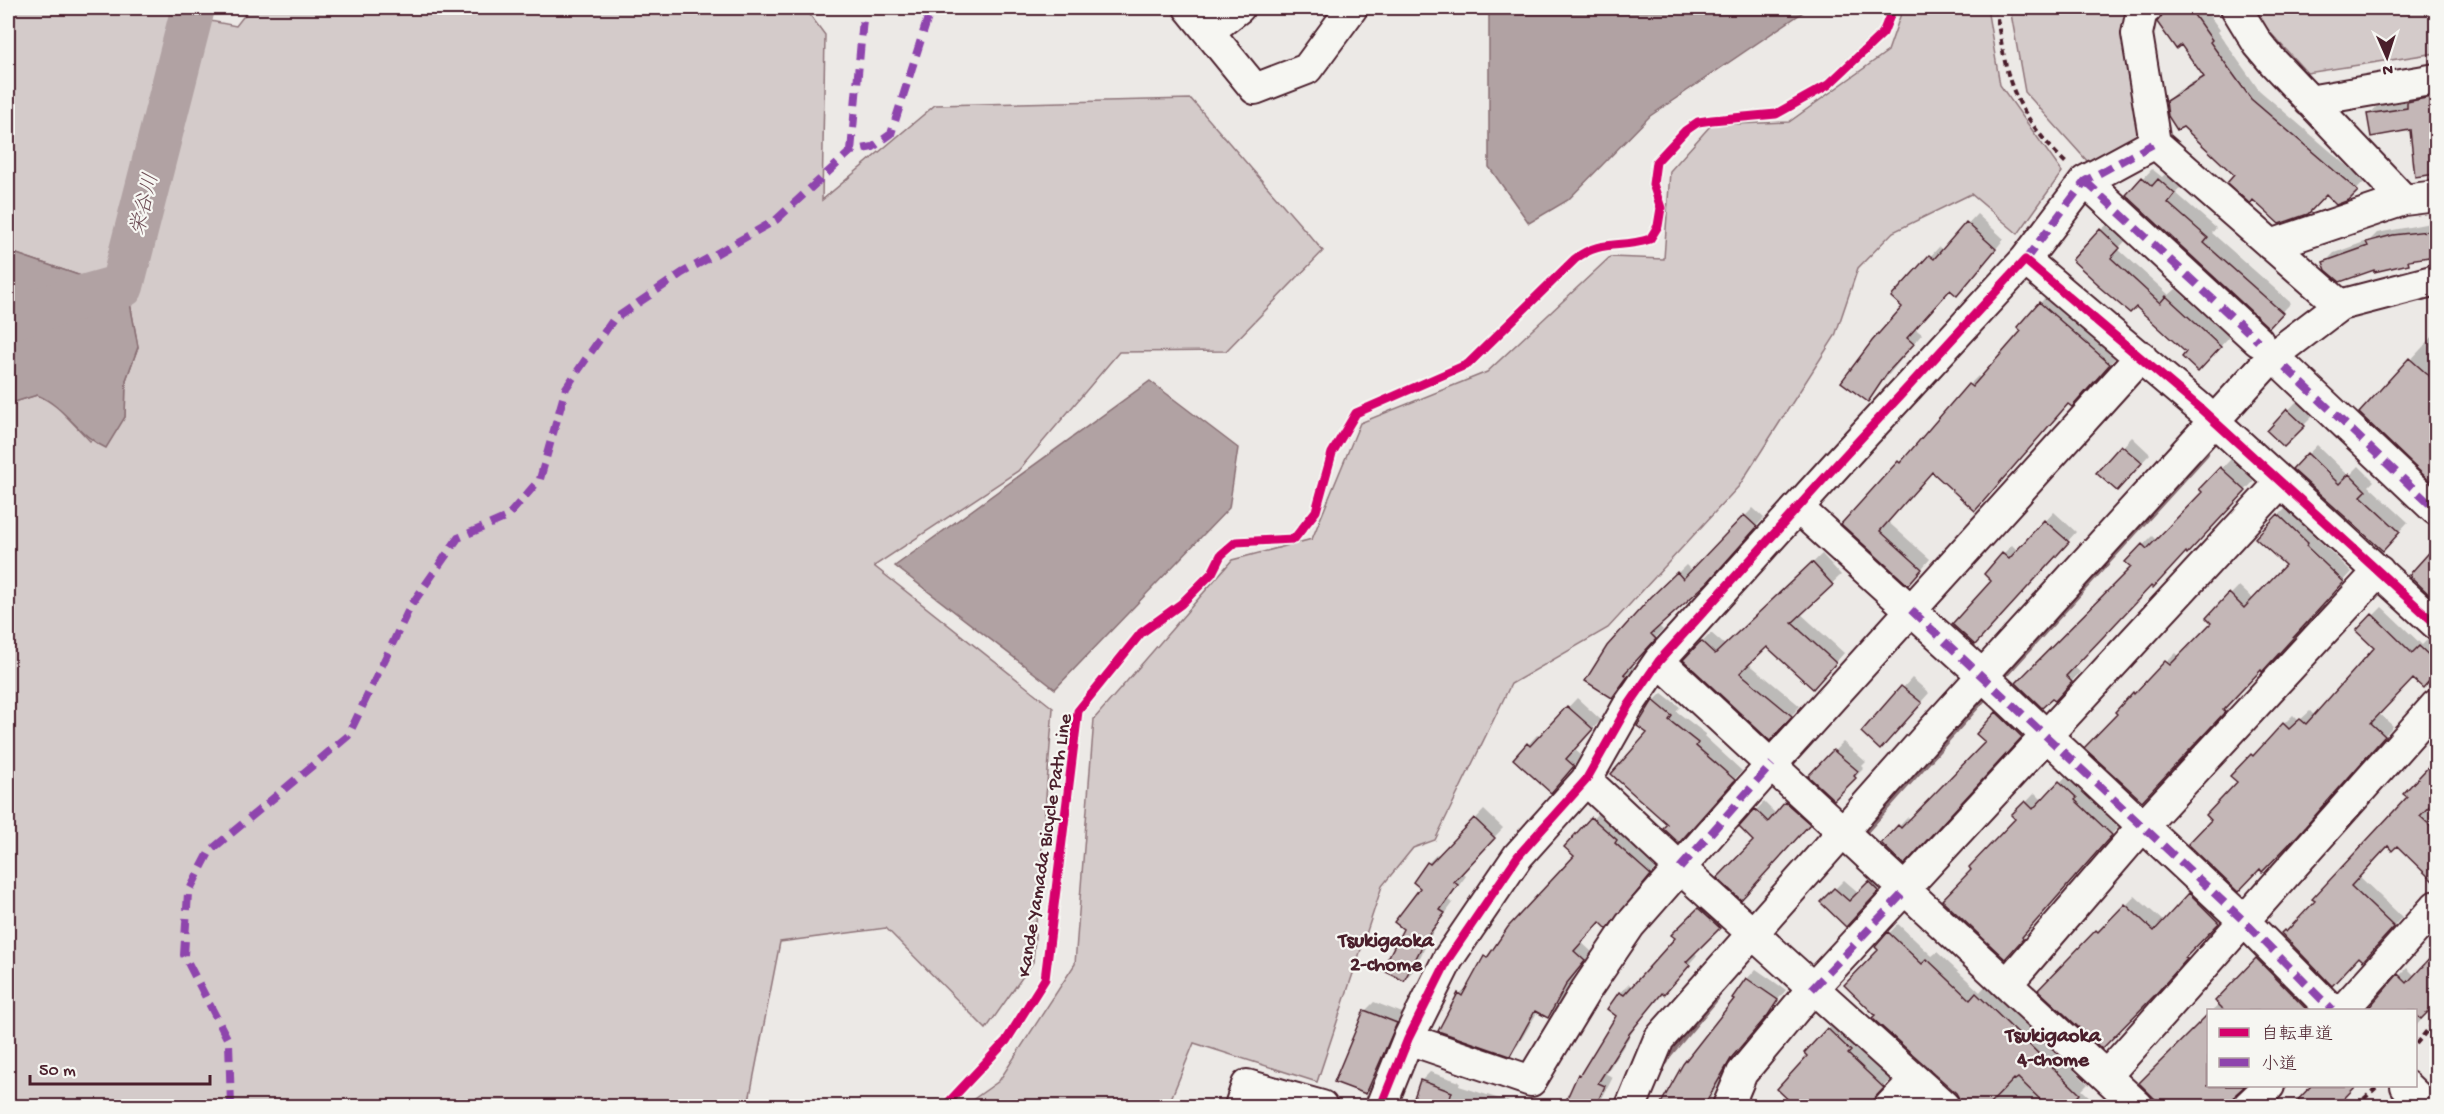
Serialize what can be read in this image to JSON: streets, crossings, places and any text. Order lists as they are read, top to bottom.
{
  "streets": {
    "cycle path": ["Kande Yamada Bicycle Path Line"]
  },
  "districts": ["Tsukigaoka 2-chome", "Tsukigaoka 4-chome"],
  "water": ["栄谷川"],
  "legend": ["自転車道", "小道"],
  "scale_bar": "50 m",
  "north": "bottom"
}
